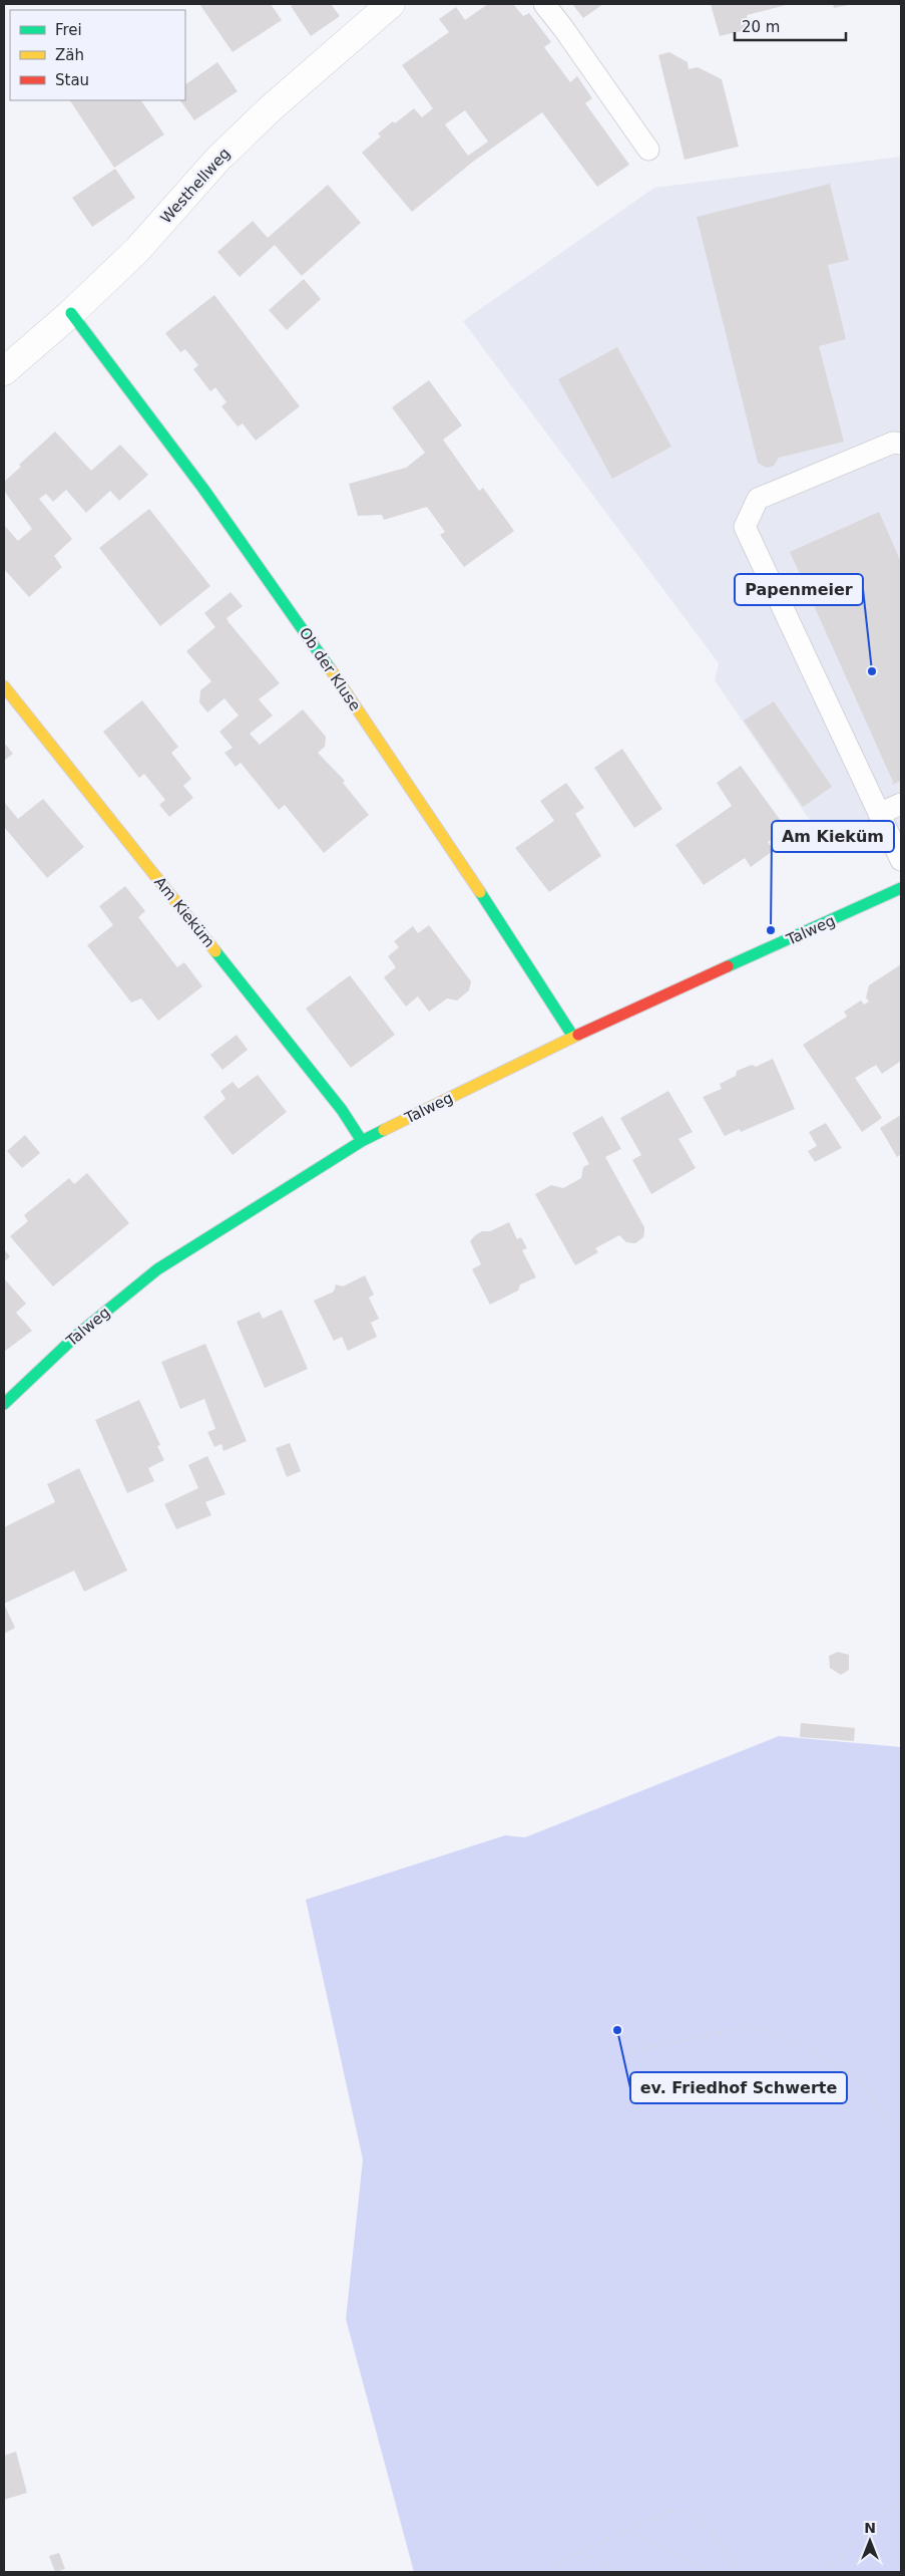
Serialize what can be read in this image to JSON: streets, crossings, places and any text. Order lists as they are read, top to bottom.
{
  "streets": {
    "street": [
      "Westhellweg",
      "Ob der Kluse",
      "Am Kieküm",
      "Talweg"
    ]
  },
  "crossings": [
    ["Westhellweg", "Ob der Kluse"],
    ["Ob der Kluse", "Talweg"],
    ["Am Kieküm", "Talweg"]
  ],
  "places": ["Papenmeier", "Am Kieküm", "ev. Friedhof Schwerte"],
  "legend": ["Frei", "Zäh", "Stau"],
  "scale_bar": "20 m",
  "north": "top"
}
